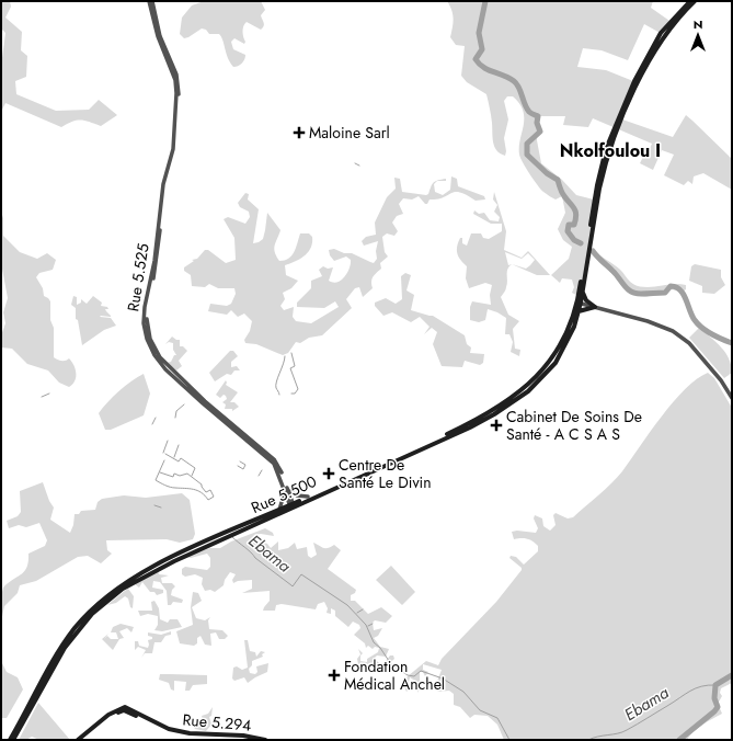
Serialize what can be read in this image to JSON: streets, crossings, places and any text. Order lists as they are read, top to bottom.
{
  "streets": {
    "main road": ["Rue 5.500", "Rue 5.294"],
    "street": ["Rue 5.525"]
  },
  "crossings": [
    ["Rue 5.525", "Rue 5.500"]
  ],
  "districts": ["Nkolfoulou I"],
  "water": ["Ebama"],
  "places": {
    "health": [
      "Maloine Sarl",
      "Cabinet De Soins De Santé - A C S A S",
      "Centre De Santé Le Divin",
      "Fondation Médical Anchel"
    ]
  },
  "north": "top"
}
